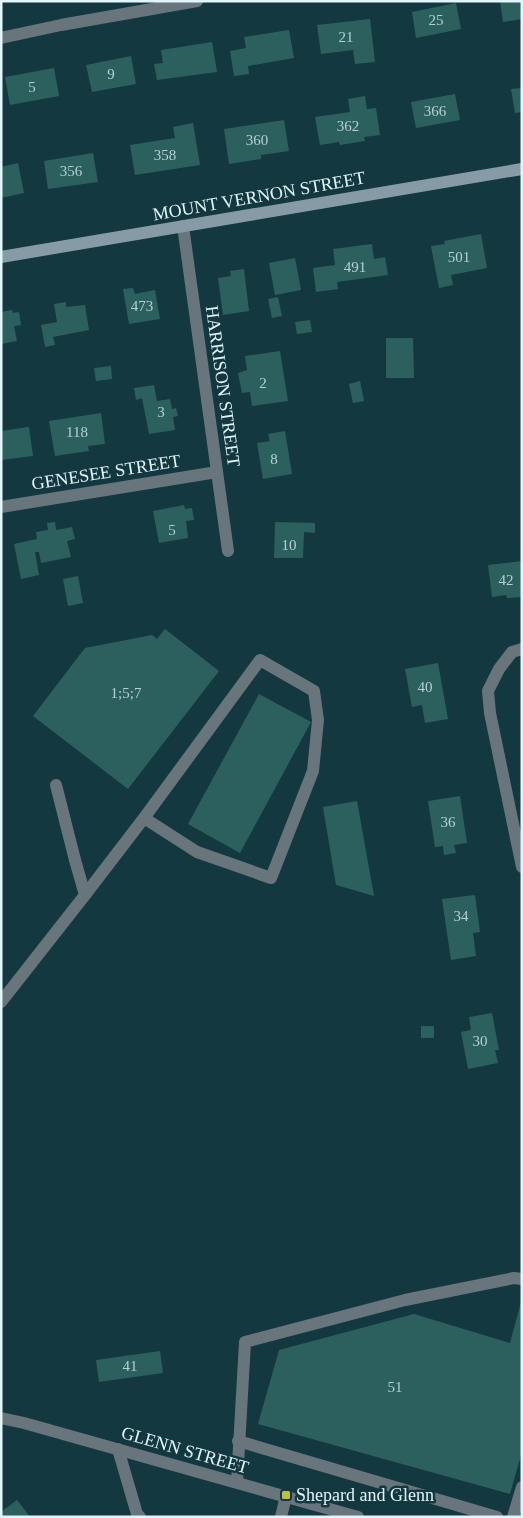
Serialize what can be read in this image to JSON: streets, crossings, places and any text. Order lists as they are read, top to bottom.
{
  "streets": {
    "main road": ["MOUNT VERNON STREET"],
    "street": ["HARRISON STREET", "GENESEE STREET", "GLENN STREET"]
  },
  "crossings": [
    ["MOUNT VERNON STREET", "HARRISON STREET"],
    ["HARRISON STREET", "GENESEE STREET"]
  ],
  "places": {
    "transit": ["Shepard and Glenn"]
  },
  "house_numbers": [
    "25",
    "21",
    "9",
    "5",
    "366",
    "362",
    "360",
    "358",
    "356",
    "501",
    "491",
    "473",
    "2",
    "3",
    "118",
    "8",
    "5",
    "10",
    "42",
    "40",
    "1;5;7",
    "36",
    "34",
    "30",
    "41",
    "51"
  ]
}
